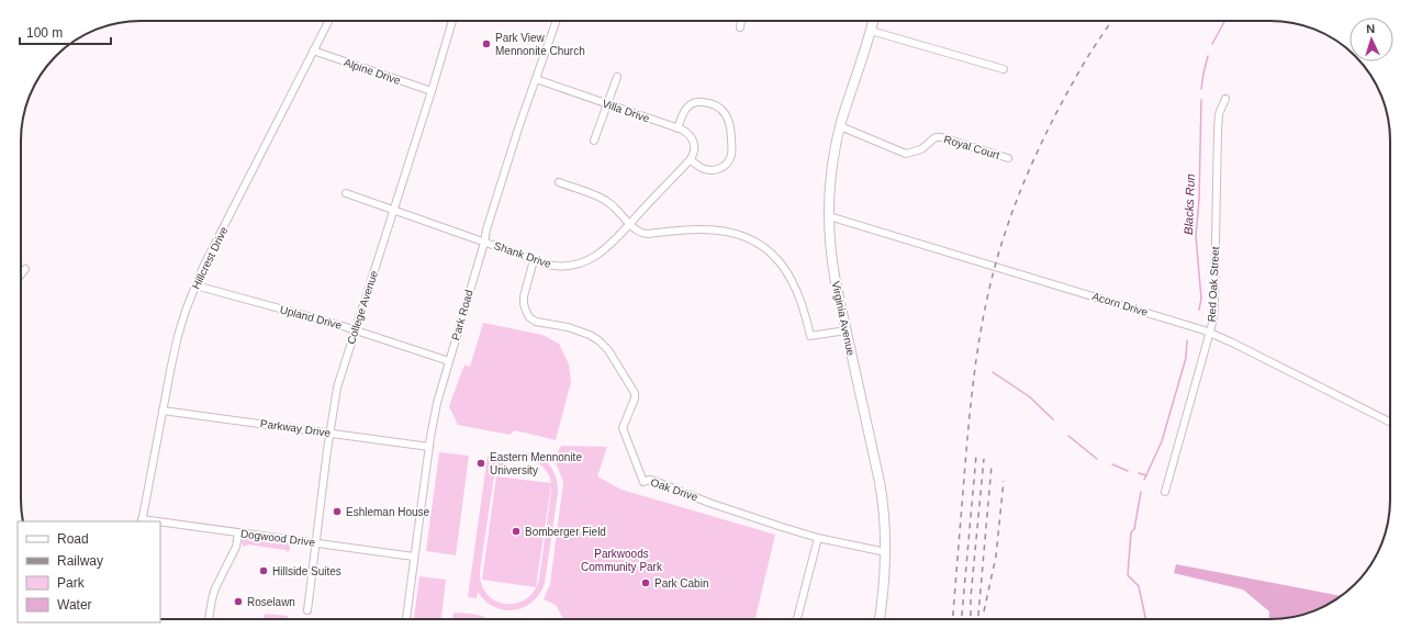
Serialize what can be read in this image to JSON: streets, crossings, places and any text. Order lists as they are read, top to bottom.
{
  "streets": {
    "main road": ["Virginia Avenue"],
    "street": [
      "Alpine Drive",
      "Villa Drive",
      "Royal Court",
      "Shank Drive",
      "Hillcrest Drive",
      "Red Oak Street",
      "Acorn Drive",
      "College Avenue",
      "Park Road",
      "Upland Drive",
      "Parkway Drive",
      "Oak Drive",
      "Dogwood Drive"
    ]
  },
  "crossings": [
    ["Alpine Drive", "Hillcrest Drive"],
    ["Alpine Drive", "College Avenue"],
    ["Villa Drive", "Shank Drive"],
    ["Villa Drive", "Park Road"],
    ["Royal Court", "Virginia Avenue"],
    ["Shank Drive", "College Avenue"],
    ["Shank Drive", "Park Road"],
    ["Shank Drive", "Oak Drive"],
    ["Hillcrest Drive", "Upland Drive"],
    ["Hillcrest Drive", "Parkway Drive"],
    ["Red Oak Street", "Acorn Drive"],
    ["Acorn Drive", "Virginia Avenue"],
    ["College Avenue", "Upland Drive"],
    ["College Avenue", "Parkway Drive"],
    ["College Avenue", "Dogwood Drive"],
    ["Park Road", "Upland Drive"],
    ["Park Road", "Parkway Drive"],
    ["Park Road", "Dogwood Drive"],
    ["Virginia Avenue", "Oak Drive"]
  ],
  "water": ["Blacks Run"],
  "parks": ["Parkwoods Community Park"],
  "places": [
    "Park View Mennonite Church",
    "Eastern Mennonite University",
    "Eshleman House",
    "Bomberger Field",
    "Hillside Suites",
    "Park Cabin",
    "Roselawn"
  ],
  "legend": [
    "Road",
    "Railway",
    "Park",
    "Water"
  ],
  "scale_bar": "100 m",
  "north": "top"
}
